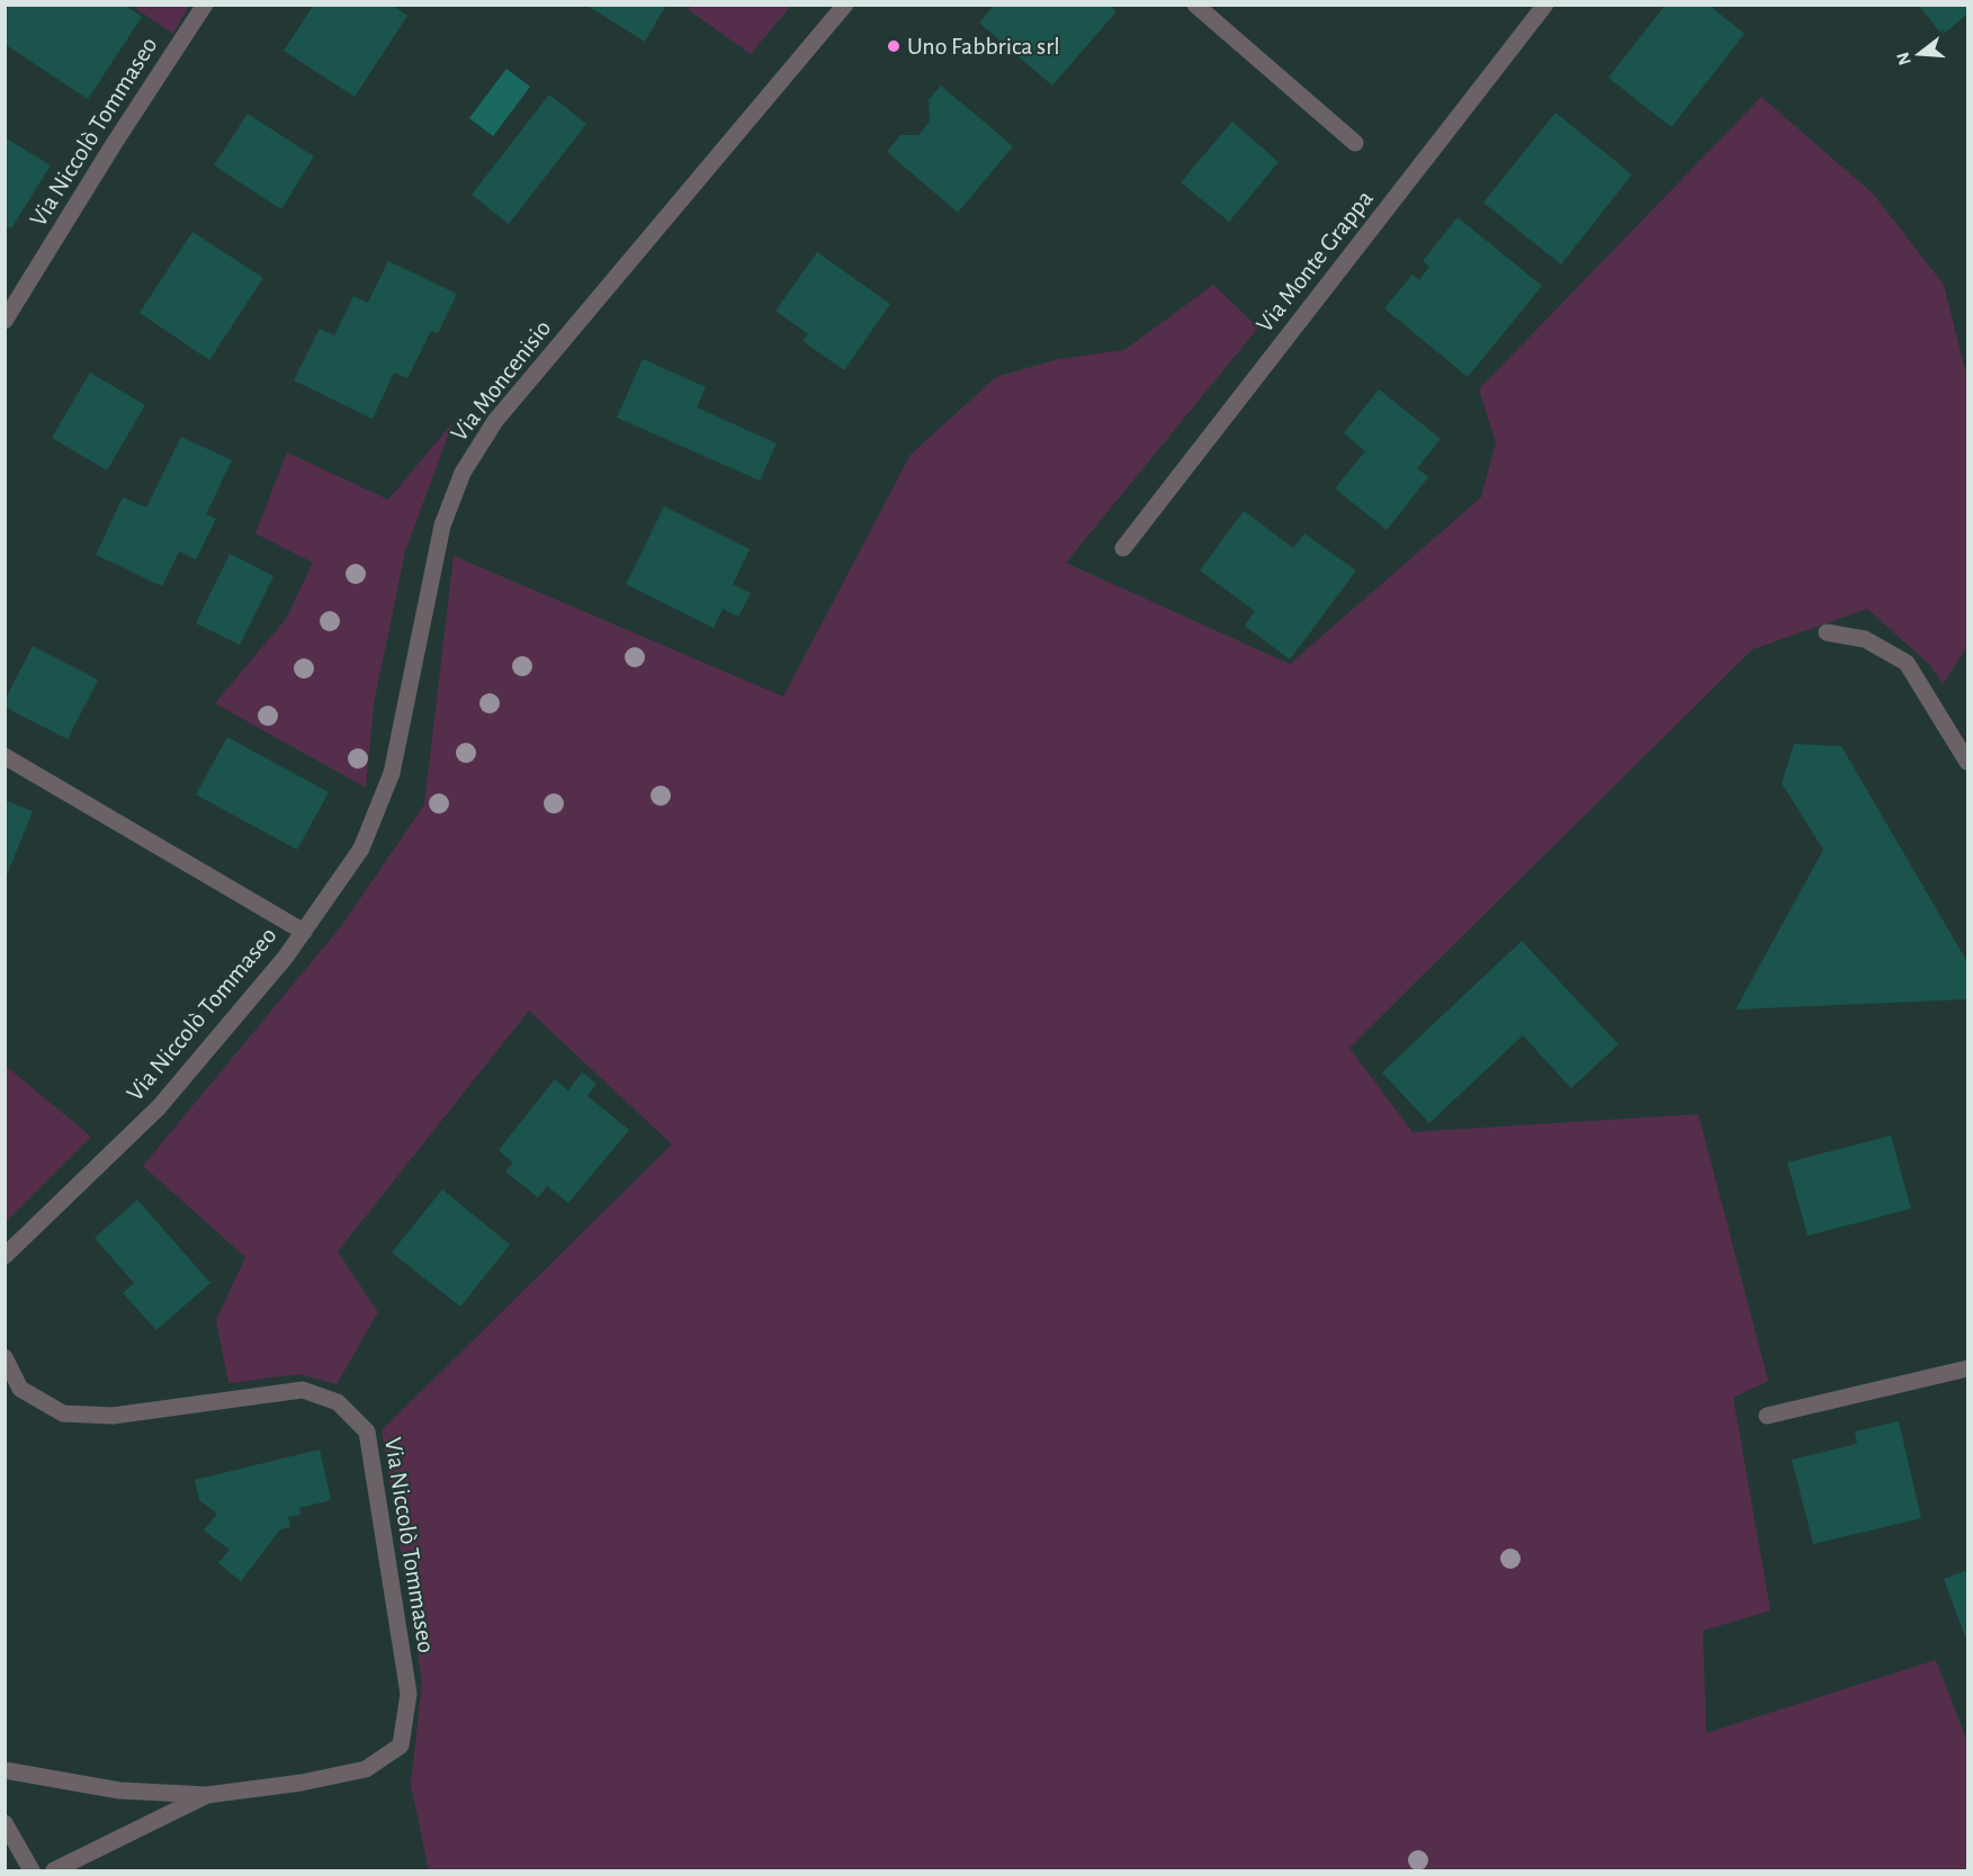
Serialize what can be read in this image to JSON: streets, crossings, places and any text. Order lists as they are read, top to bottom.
{
  "streets": {
    "street": ["Via Niccolò Tommaseo", "Via Monte Grappa", "Via Moncenisio"]
  },
  "crossings": [
    ["Via Niccolò Tommaseo", "Via Moncenisio"]
  ],
  "places": ["Uno Fabbrica srl"],
  "north": "left"
}
